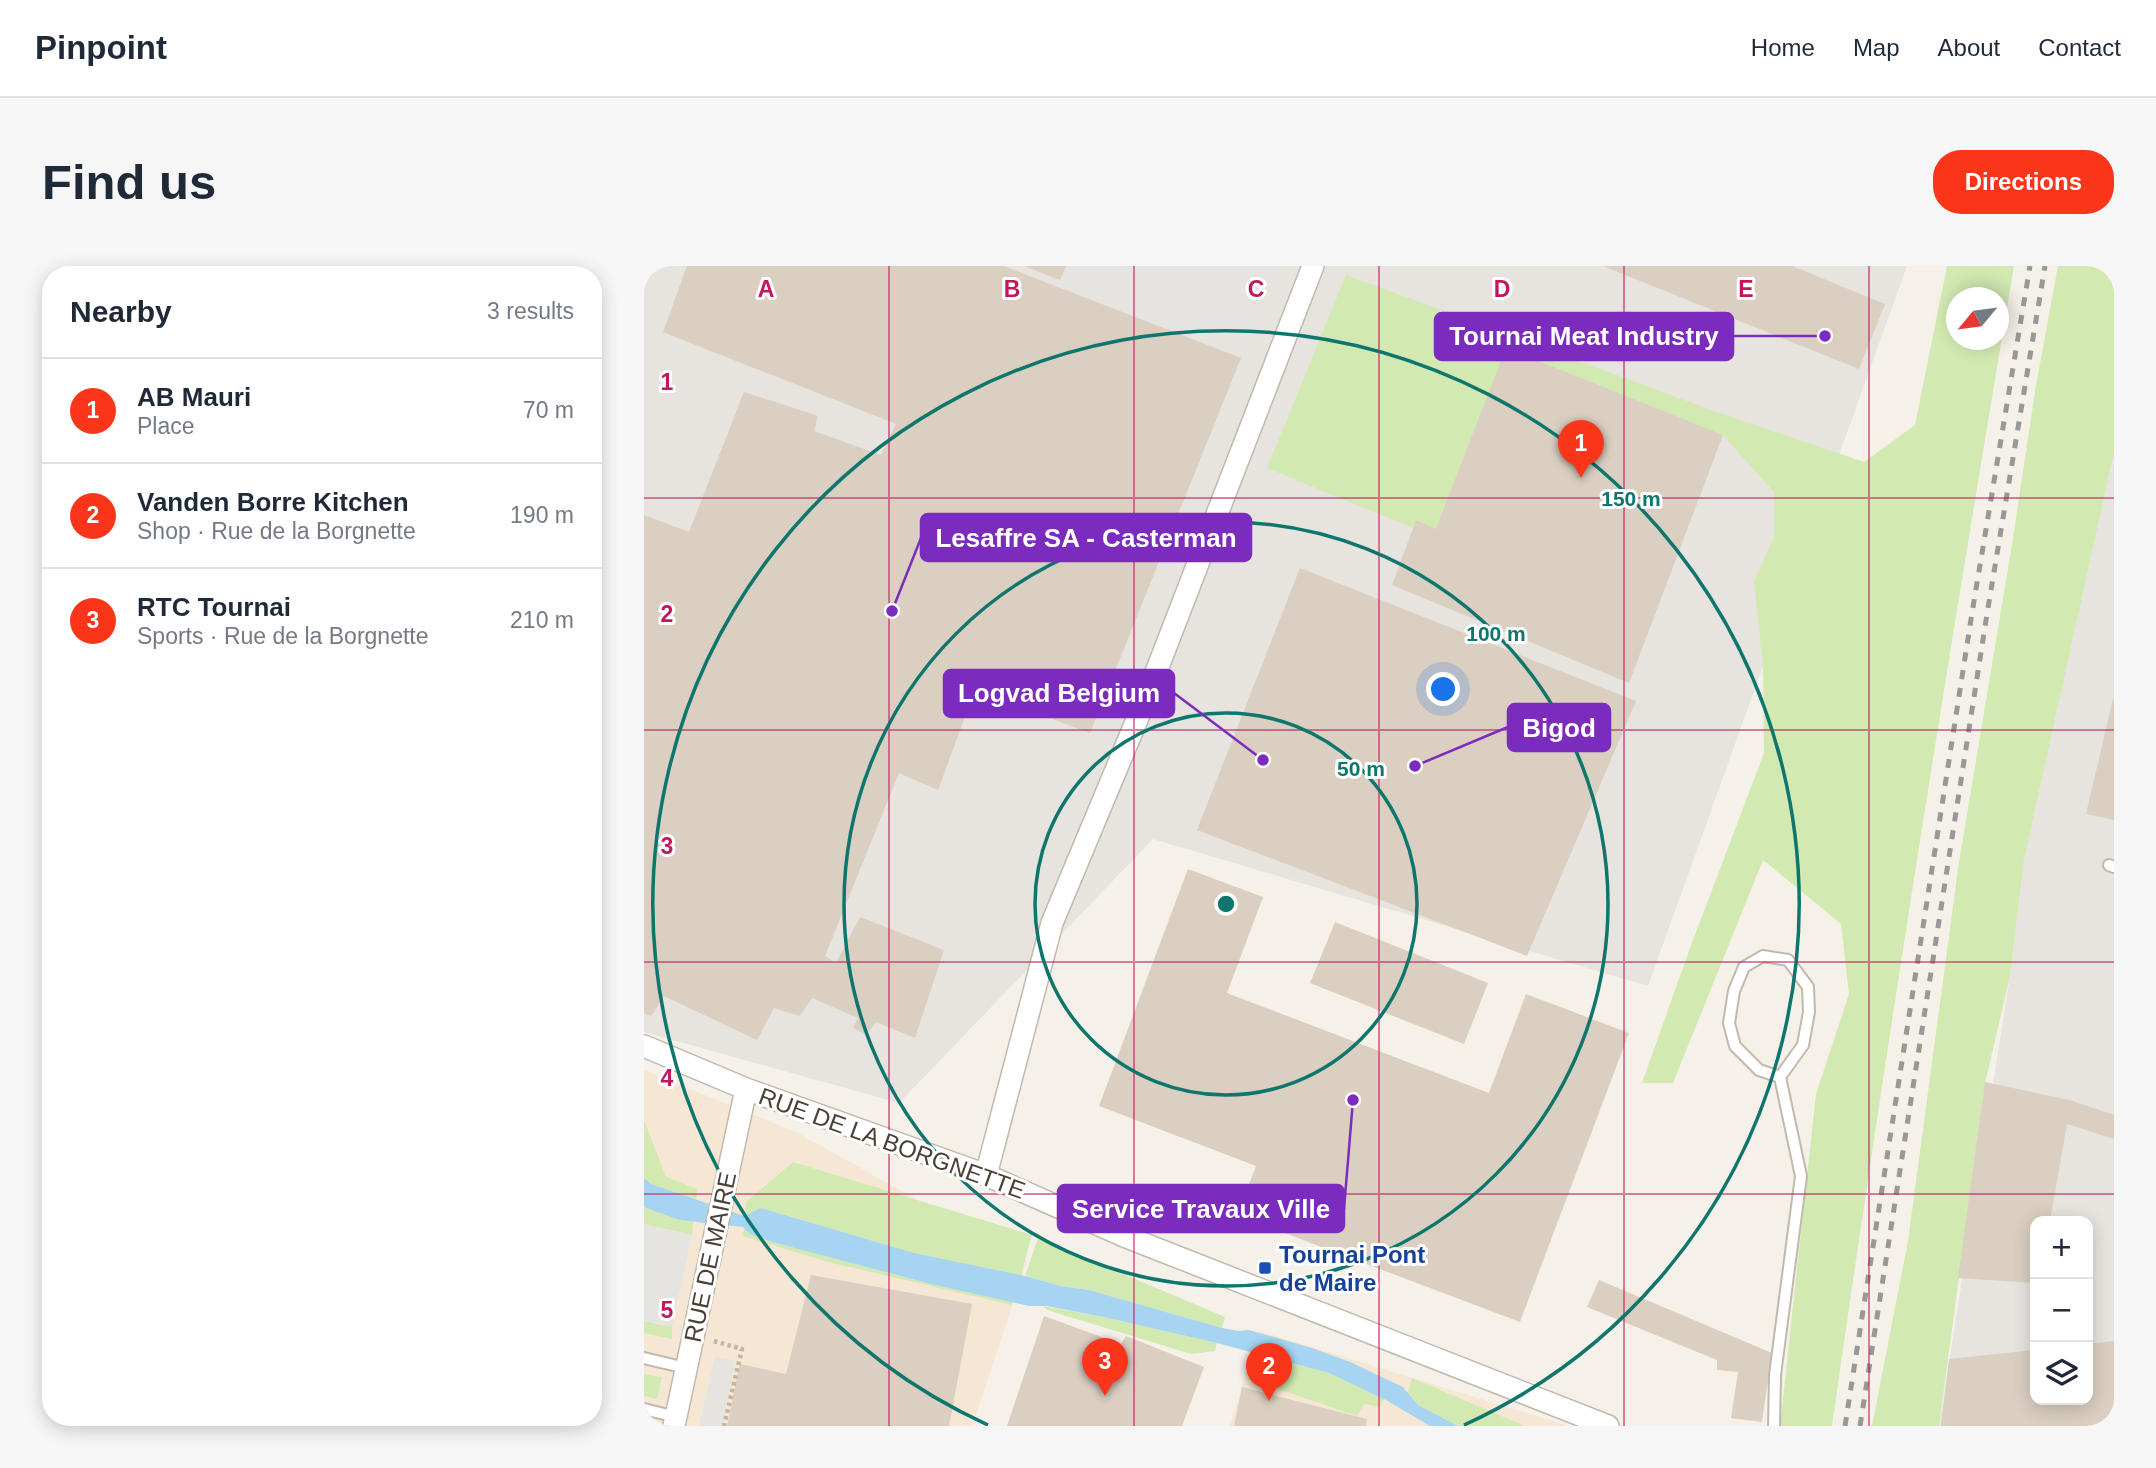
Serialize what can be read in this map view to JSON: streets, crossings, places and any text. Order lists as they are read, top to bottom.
{
  "streets": {
    "street": ["RUE DE LA BORGNETTE", "RUE DE MAIRE"]
  },
  "crossings": [
    ["RUE DE LA BORGNETTE", "RUE DE MAIRE"]
  ],
  "places": {
    "other": [
      "Tournai Meat Industry",
      "Lesaffre SA - Casterman",
      "Logvad Belgium",
      "Bigod",
      "Service Travaux Ville"
    ],
    "transit": ["Tournai Pont de Maire"]
  },
  "north": "bottom left",
  "page": {
    "header": "Pinpoint",
    "nav": [
      "Home",
      "Map",
      "About",
      "Contact"
    ],
    "buttons": "Directions",
    "title": "Find us",
    "heading": ["Nearby", "3 results"],
    "list": [
      {
        "mark": "1",
        "name": "AB Mauri",
        "note": "Place",
        "value": "70 m"
      },
      {
        "mark": "2",
        "name": "Vanden Borre Kitchen",
        "note": "Shop · Rue de la Borgnette",
        "value": "190 m"
      },
      {
        "mark": "3",
        "name": "RTC Tournai",
        "note": "Sports · Rue de la Borgnette",
        "value": "210 m"
      }
    ],
    "pins": ["1", "3", "2"],
    "map_buttons": ["+", "−"]
  },
  "grid": {
    "columns": [
      "A",
      "B",
      "C",
      "D",
      "E"
    ],
    "rows": [
      "1",
      "2",
      "3",
      "4",
      "5"
    ]
  },
  "rings": ["150 m", "100 m", "50 m"]
}
